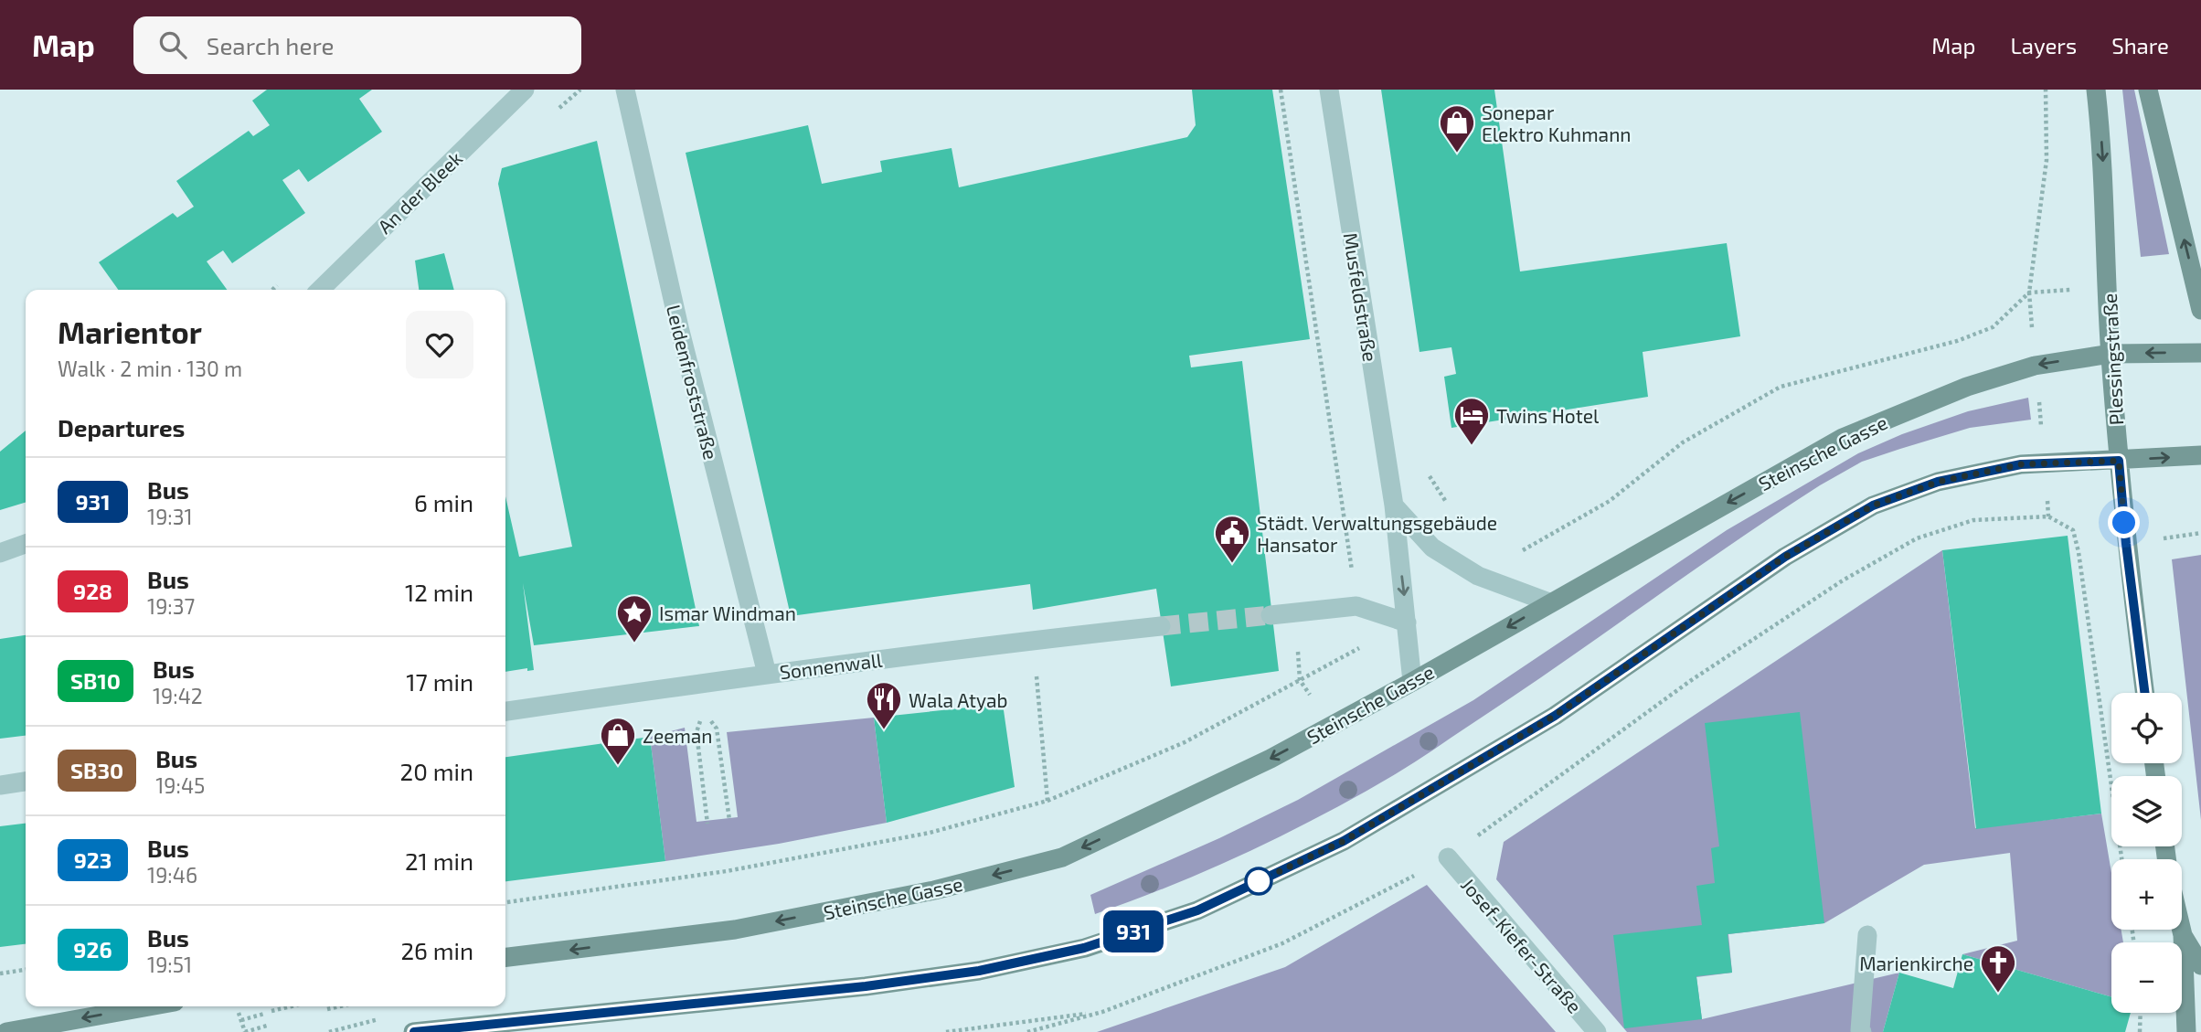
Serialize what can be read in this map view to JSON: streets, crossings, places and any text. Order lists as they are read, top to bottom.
{
  "streets": {
    "main road": ["Plessingstraße", "Steinsche Gasse"],
    "street": [
      "An der Bleek",
      "Musfeldstraße",
      "Leidenfroststraße",
      "Sonnenwall",
      "Josef-Kiefer-Straße"
    ]
  },
  "crossings": [
    ["Musfeldstraße", "Steinsche Gasse"],
    ["Plessingstraße", "Steinsche Gasse"],
    ["Leidenfroststraße", "Sonnenwall"]
  ],
  "places": {
    "shop": ["Sonepar Elektro Kuhmann", "Zeeman"],
    "hotel": ["Twins Hotel"],
    "public building": ["Städt. Verwaltungsgebäude Hansator"],
    "place": ["Ismar Windman"],
    "restaurant": ["Wala Atyab"],
    "church": ["Marienkirche"]
  },
  "lines": ["bus line 931"],
  "page": {
    "header": "Map",
    "search": "Search here",
    "nav": ["Map", "Layers", "Share"],
    "on_map": "931",
    "heading": [
      ["Marientor", "Walk · 2 min · 130 m"],
      "Departures"
    ],
    "list": [
      {
        "mark": "931",
        "name": "Bus",
        "note": "19:31",
        "value": "6 min"
      },
      {
        "mark": "928",
        "name": "Bus",
        "note": "19:37",
        "value": "12 min"
      },
      {
        "mark": "SB10",
        "name": "Bus",
        "note": "19:42",
        "value": "17 min"
      },
      {
        "mark": "SB30",
        "name": "Bus",
        "note": "19:45",
        "value": "20 min"
      },
      {
        "mark": "923",
        "name": "Bus",
        "note": "19:46",
        "value": "21 min"
      },
      {
        "mark": "926",
        "name": "Bus",
        "note": "19:51",
        "value": "26 min"
      }
    ],
    "map_buttons": ["+", "−"]
  }
}
